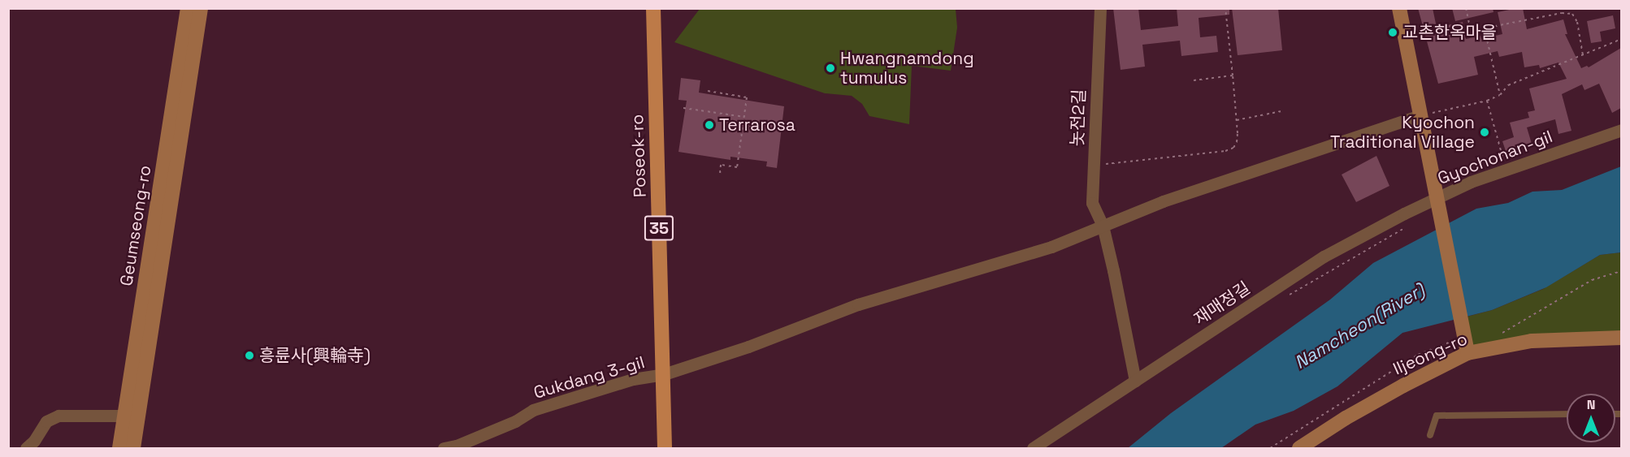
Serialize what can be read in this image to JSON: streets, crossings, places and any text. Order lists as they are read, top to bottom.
{
  "streets": {
    "main road": ["Poseok-ro", "35"],
    "street": [
      "놋전2길",
      "Gyochonan-gil",
      "Geumseong-ro",
      "재매정길",
      "Iljeong-ro",
      "Gukdang 3-gil"
    ]
  },
  "crossings": [
    ["놋전2길", "재매정길"],
    ["놋전2길", "Gukdang 3-gil"],
    ["Poseok-ro", "Gukdang 3-gil"],
    ["Gyochonan-gil", "재매정길"]
  ],
  "water": ["Namcheon(River)"],
  "places": [
    "교촌한옥마을",
    "Hwangnamdong tumulus",
    "Terrarosa",
    "Kyochon Traditional Village",
    "흥륜사(興輪寺)"
  ],
  "north": "top"
}
